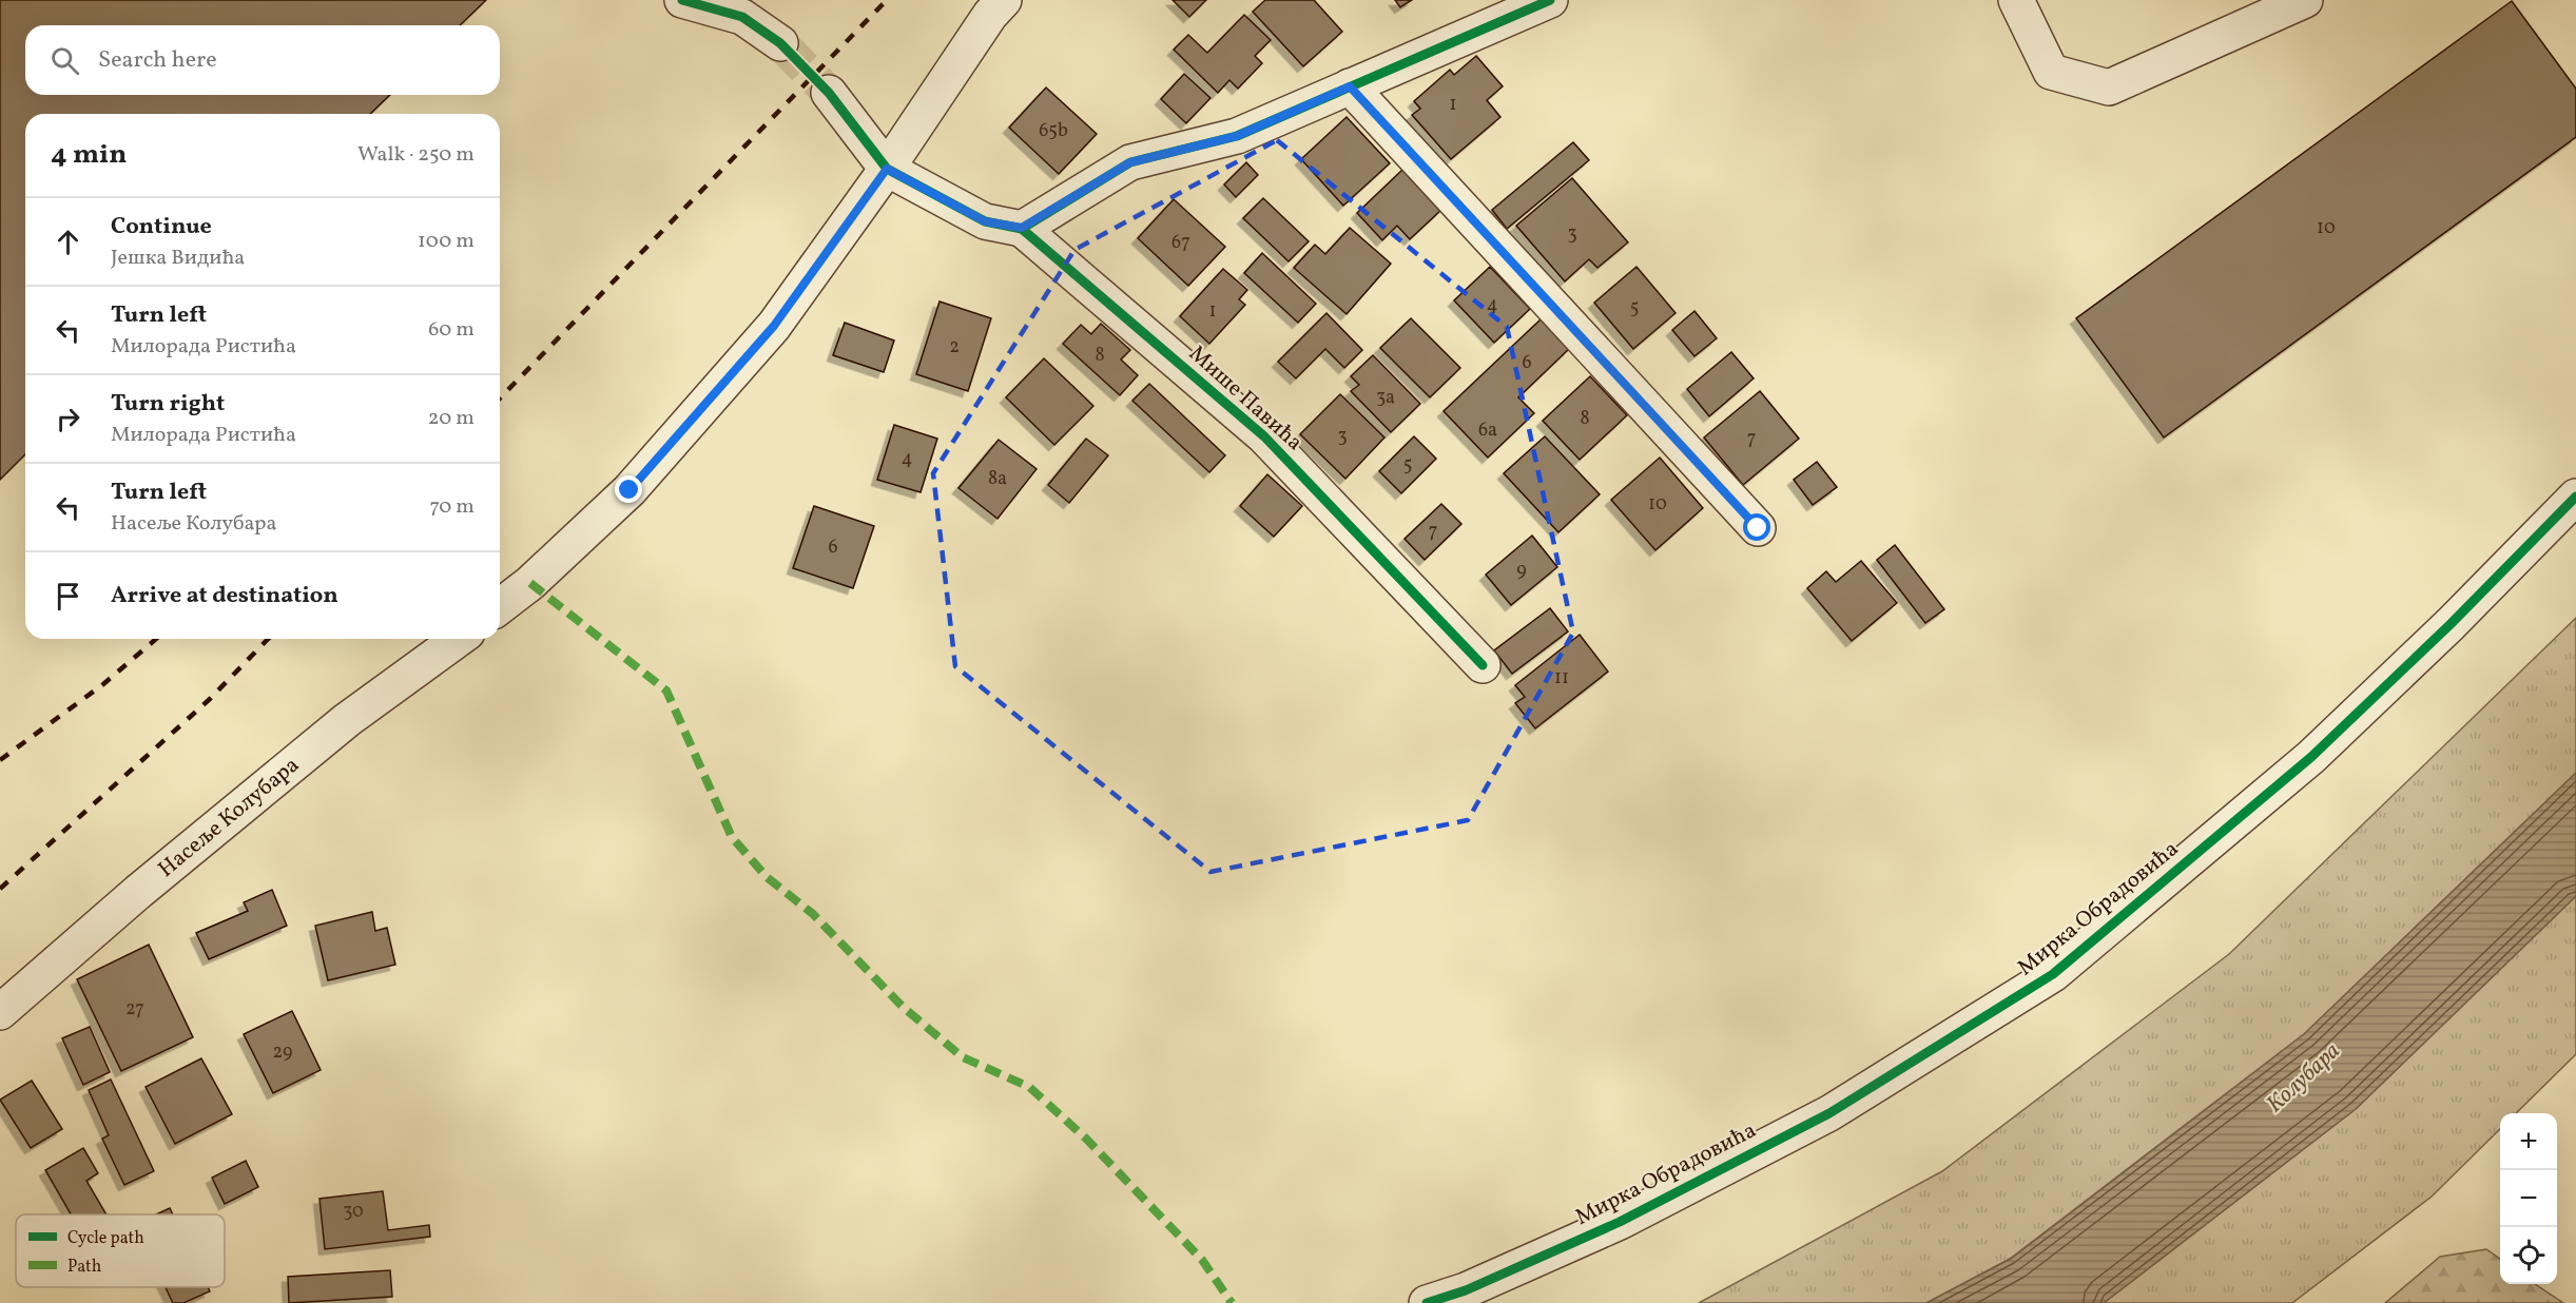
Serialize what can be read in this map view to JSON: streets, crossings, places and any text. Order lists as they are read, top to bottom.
{
  "streets": {
    "street": ["Мише Павића", "Насеље Колубара", "Мирка Обрадовића"]
  },
  "water": ["Колубара"],
  "house_numbers": [
    "1",
    "65b",
    "10",
    "3",
    "67",
    "4",
    "5",
    "1",
    "2",
    "8",
    "6",
    "3a",
    "8",
    "6a",
    "3",
    "7",
    "4",
    "5",
    "8a",
    "10",
    "7",
    "6",
    "9",
    "11",
    "27",
    "29",
    "30"
  ],
  "legend": ["Cycle path", "Path"],
  "page": {
    "search": "Search here",
    "heading": ["4 min", "Walk · 250 m"],
    "list": [
      ["Continue", "Јешка Видића", "100 m"],
      ["Turn left", "Милорада Ристића", "60 m"],
      ["Turn right", "Милорада Ристића", "20 m"],
      ["Turn left", "Насеље Колубара", "70 m"],
      "Arrive at destination"
    ],
    "map_buttons": ["+", "−"]
  }
}
